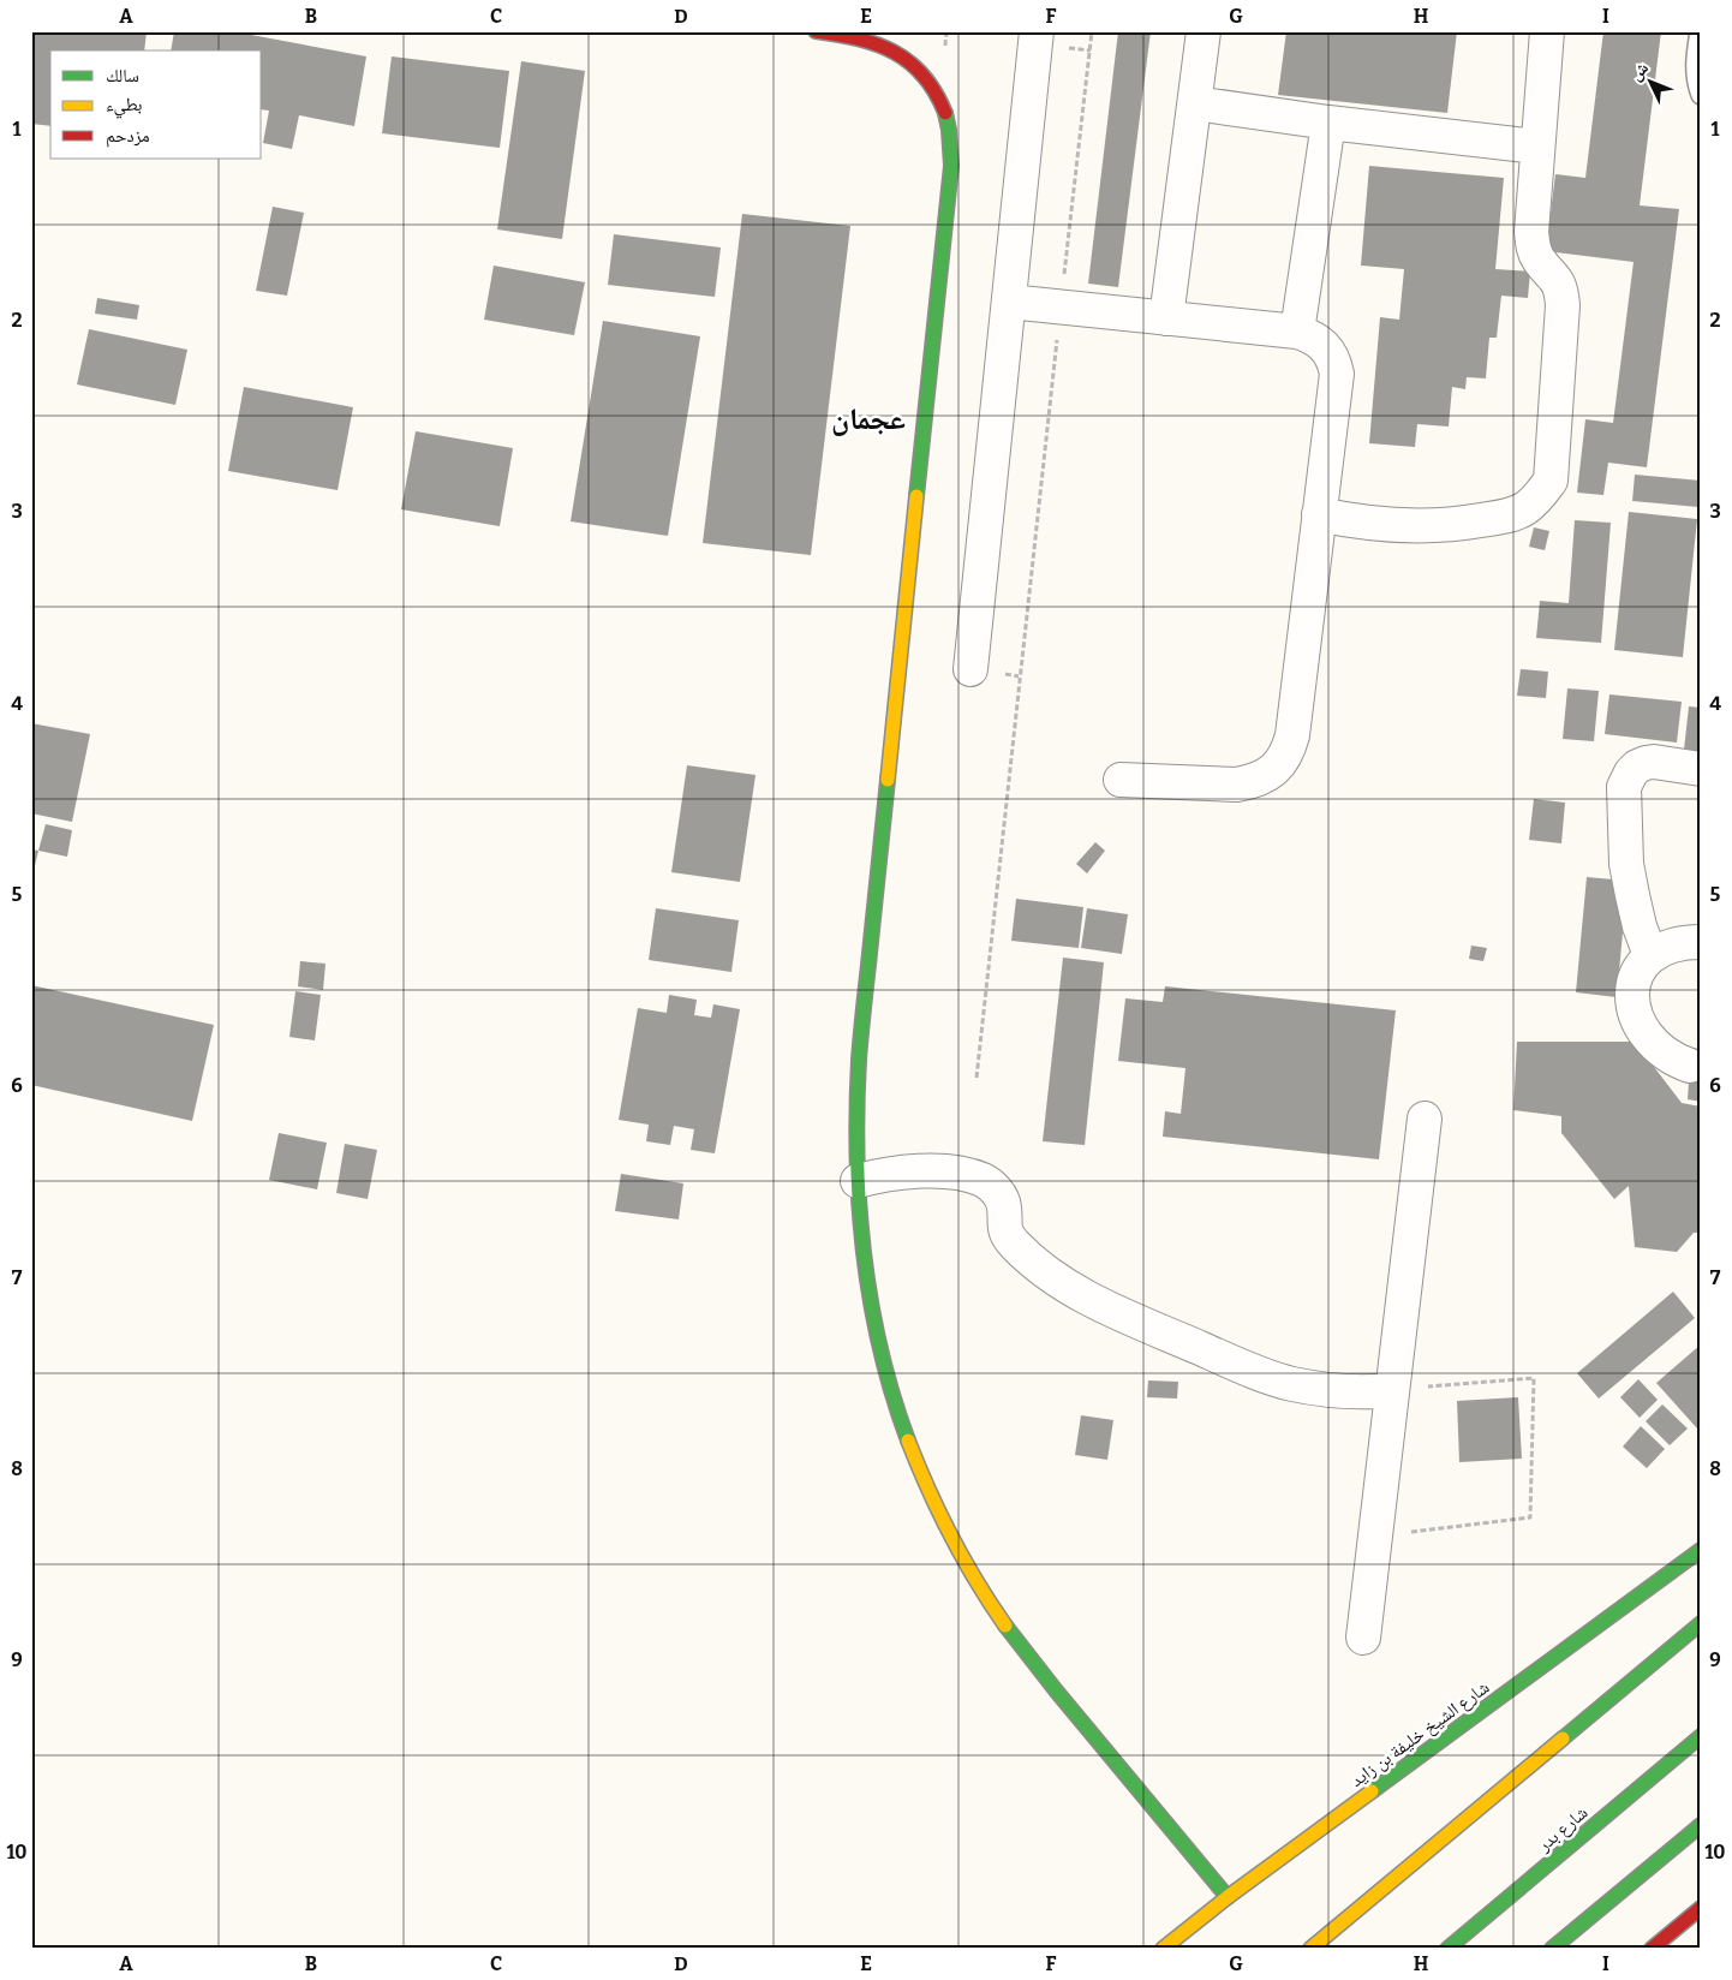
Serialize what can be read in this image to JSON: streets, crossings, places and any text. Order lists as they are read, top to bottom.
{
  "streets": {
    "street": ["شارع الشيخ خليفة بن زايد", "شارع بدر"]
  },
  "districts": ["عجمان"],
  "legend": ["سالك", "بطيء", "مزدحم"],
  "north": "top left",
  "grid": {
    "columns": [
      "A",
      "B",
      "C",
      "D",
      "E",
      "F",
      "G",
      "H",
      "I"
    ],
    "rows": [
      "1",
      "2",
      "3",
      "4",
      "5",
      "6",
      "7",
      "8",
      "9",
      "10"
    ]
  }
}
